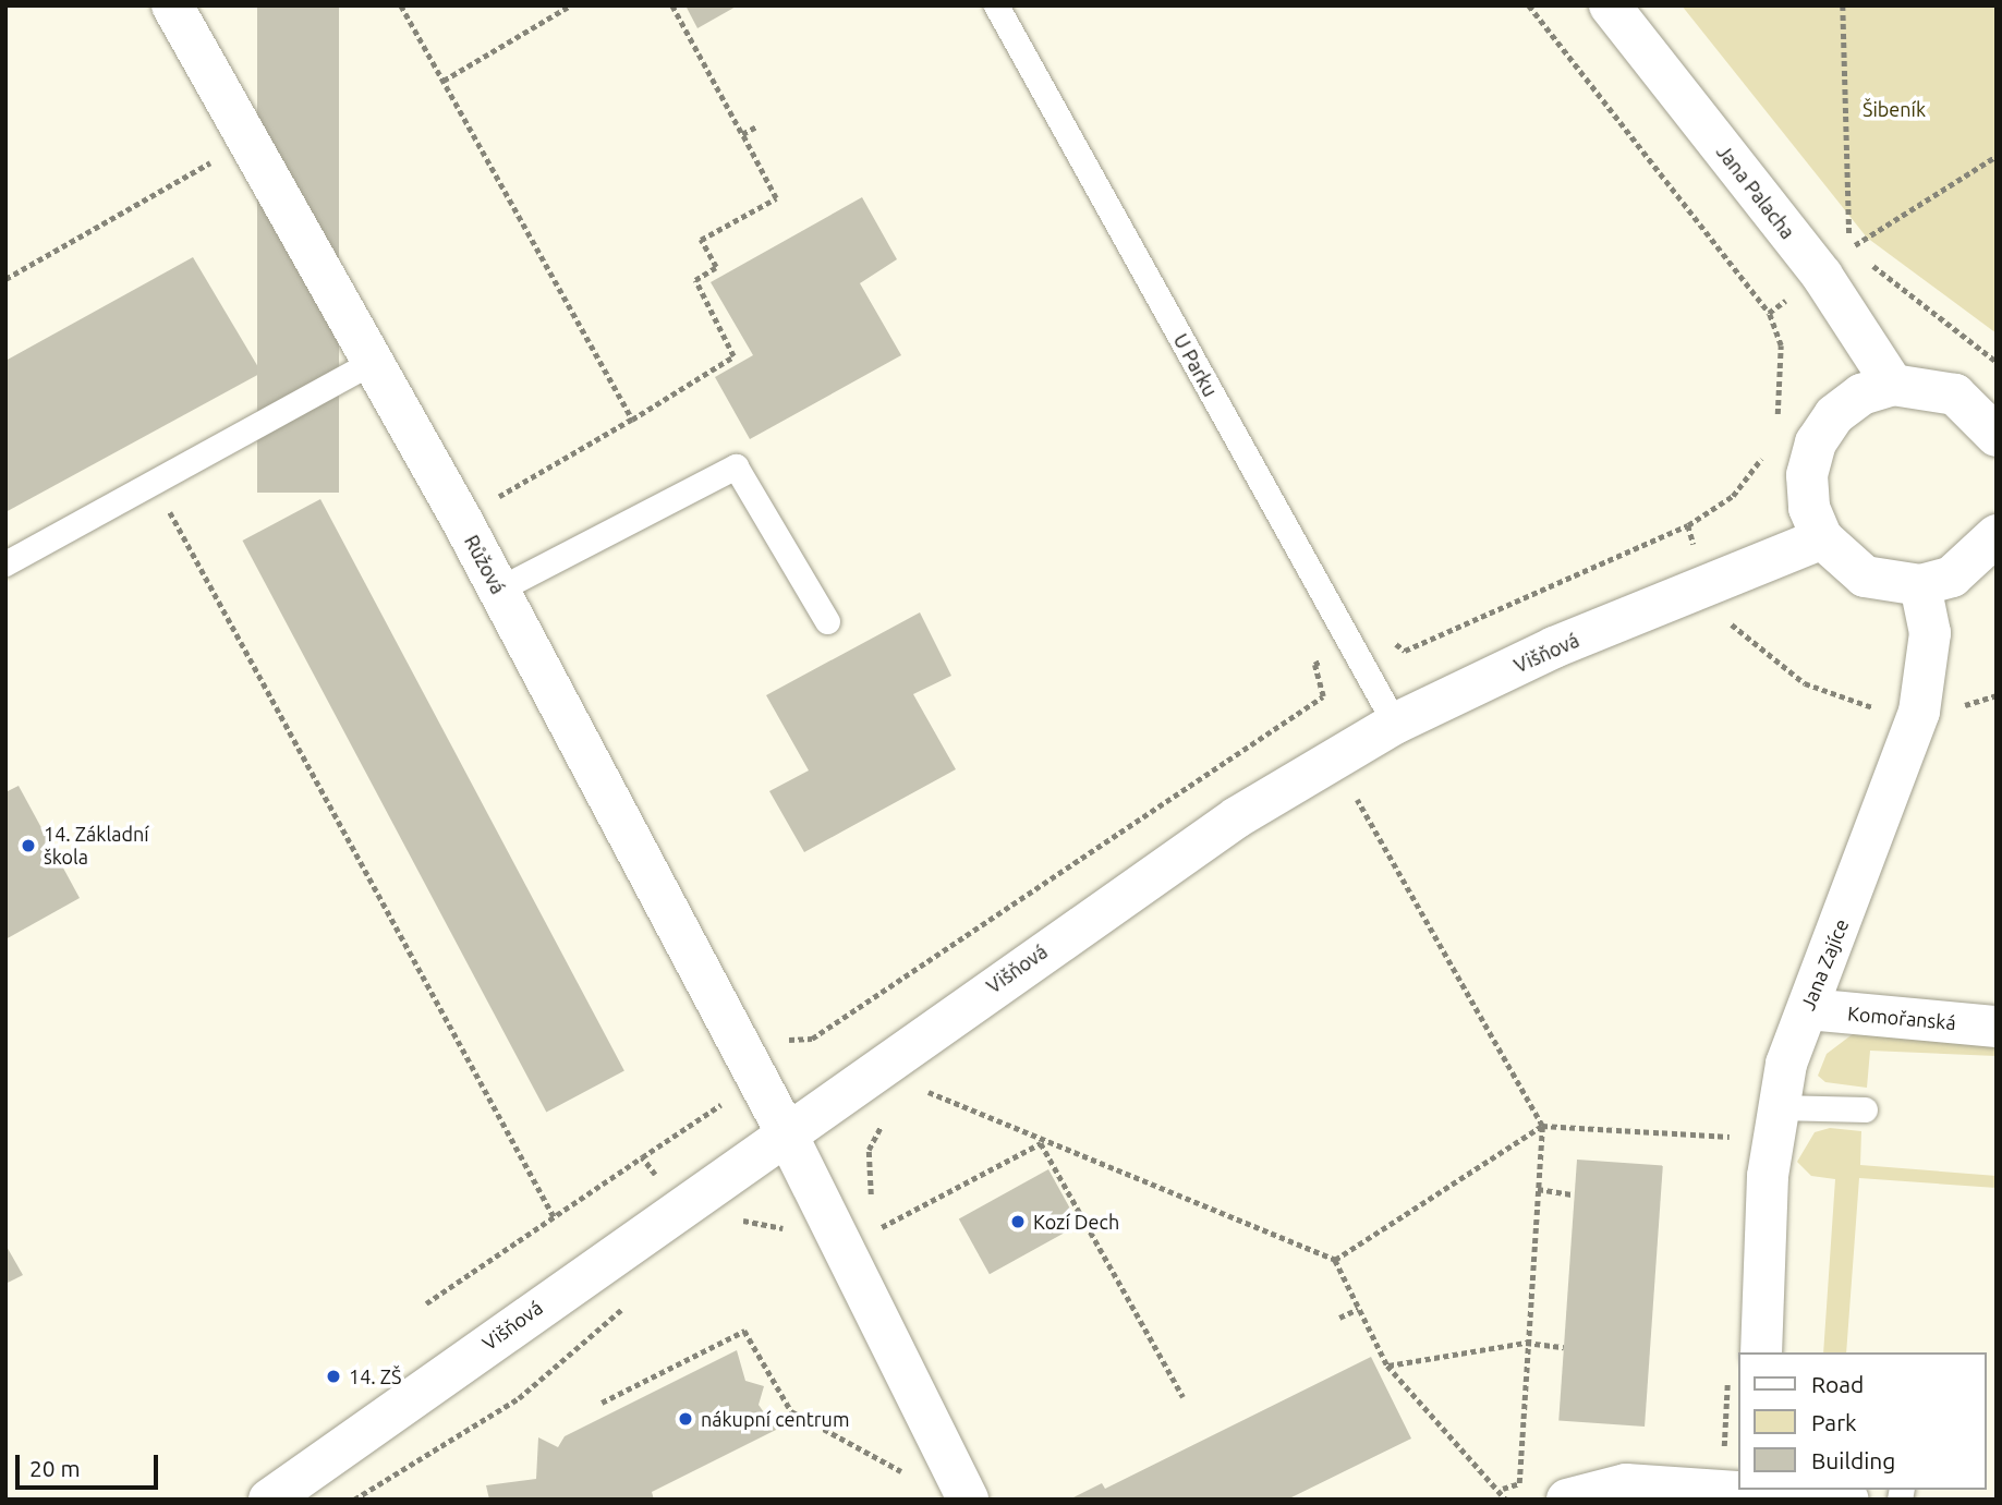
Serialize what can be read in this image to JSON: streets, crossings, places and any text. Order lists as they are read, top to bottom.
{
  "streets": {
    "street": [
      "Jana Palacha",
      "Růžová",
      "Višňová",
      "Jana Zajíce",
      "Komořanská"
    ],
    "lane": ["U Parku"]
  },
  "crossings": [
    ["U Parku", "Višňová"],
    ["Růžová", "Višňová"],
    ["Jana Zajíce", "Komořanská"]
  ],
  "parks": ["Šibeník"],
  "places": [
    "14. Základní škola",
    "Kozí Dech",
    "14. ZŠ",
    "nákupní centrum"
  ],
  "legend": ["Road", "Park", "Building"],
  "scale_bar": "20 m"
}
